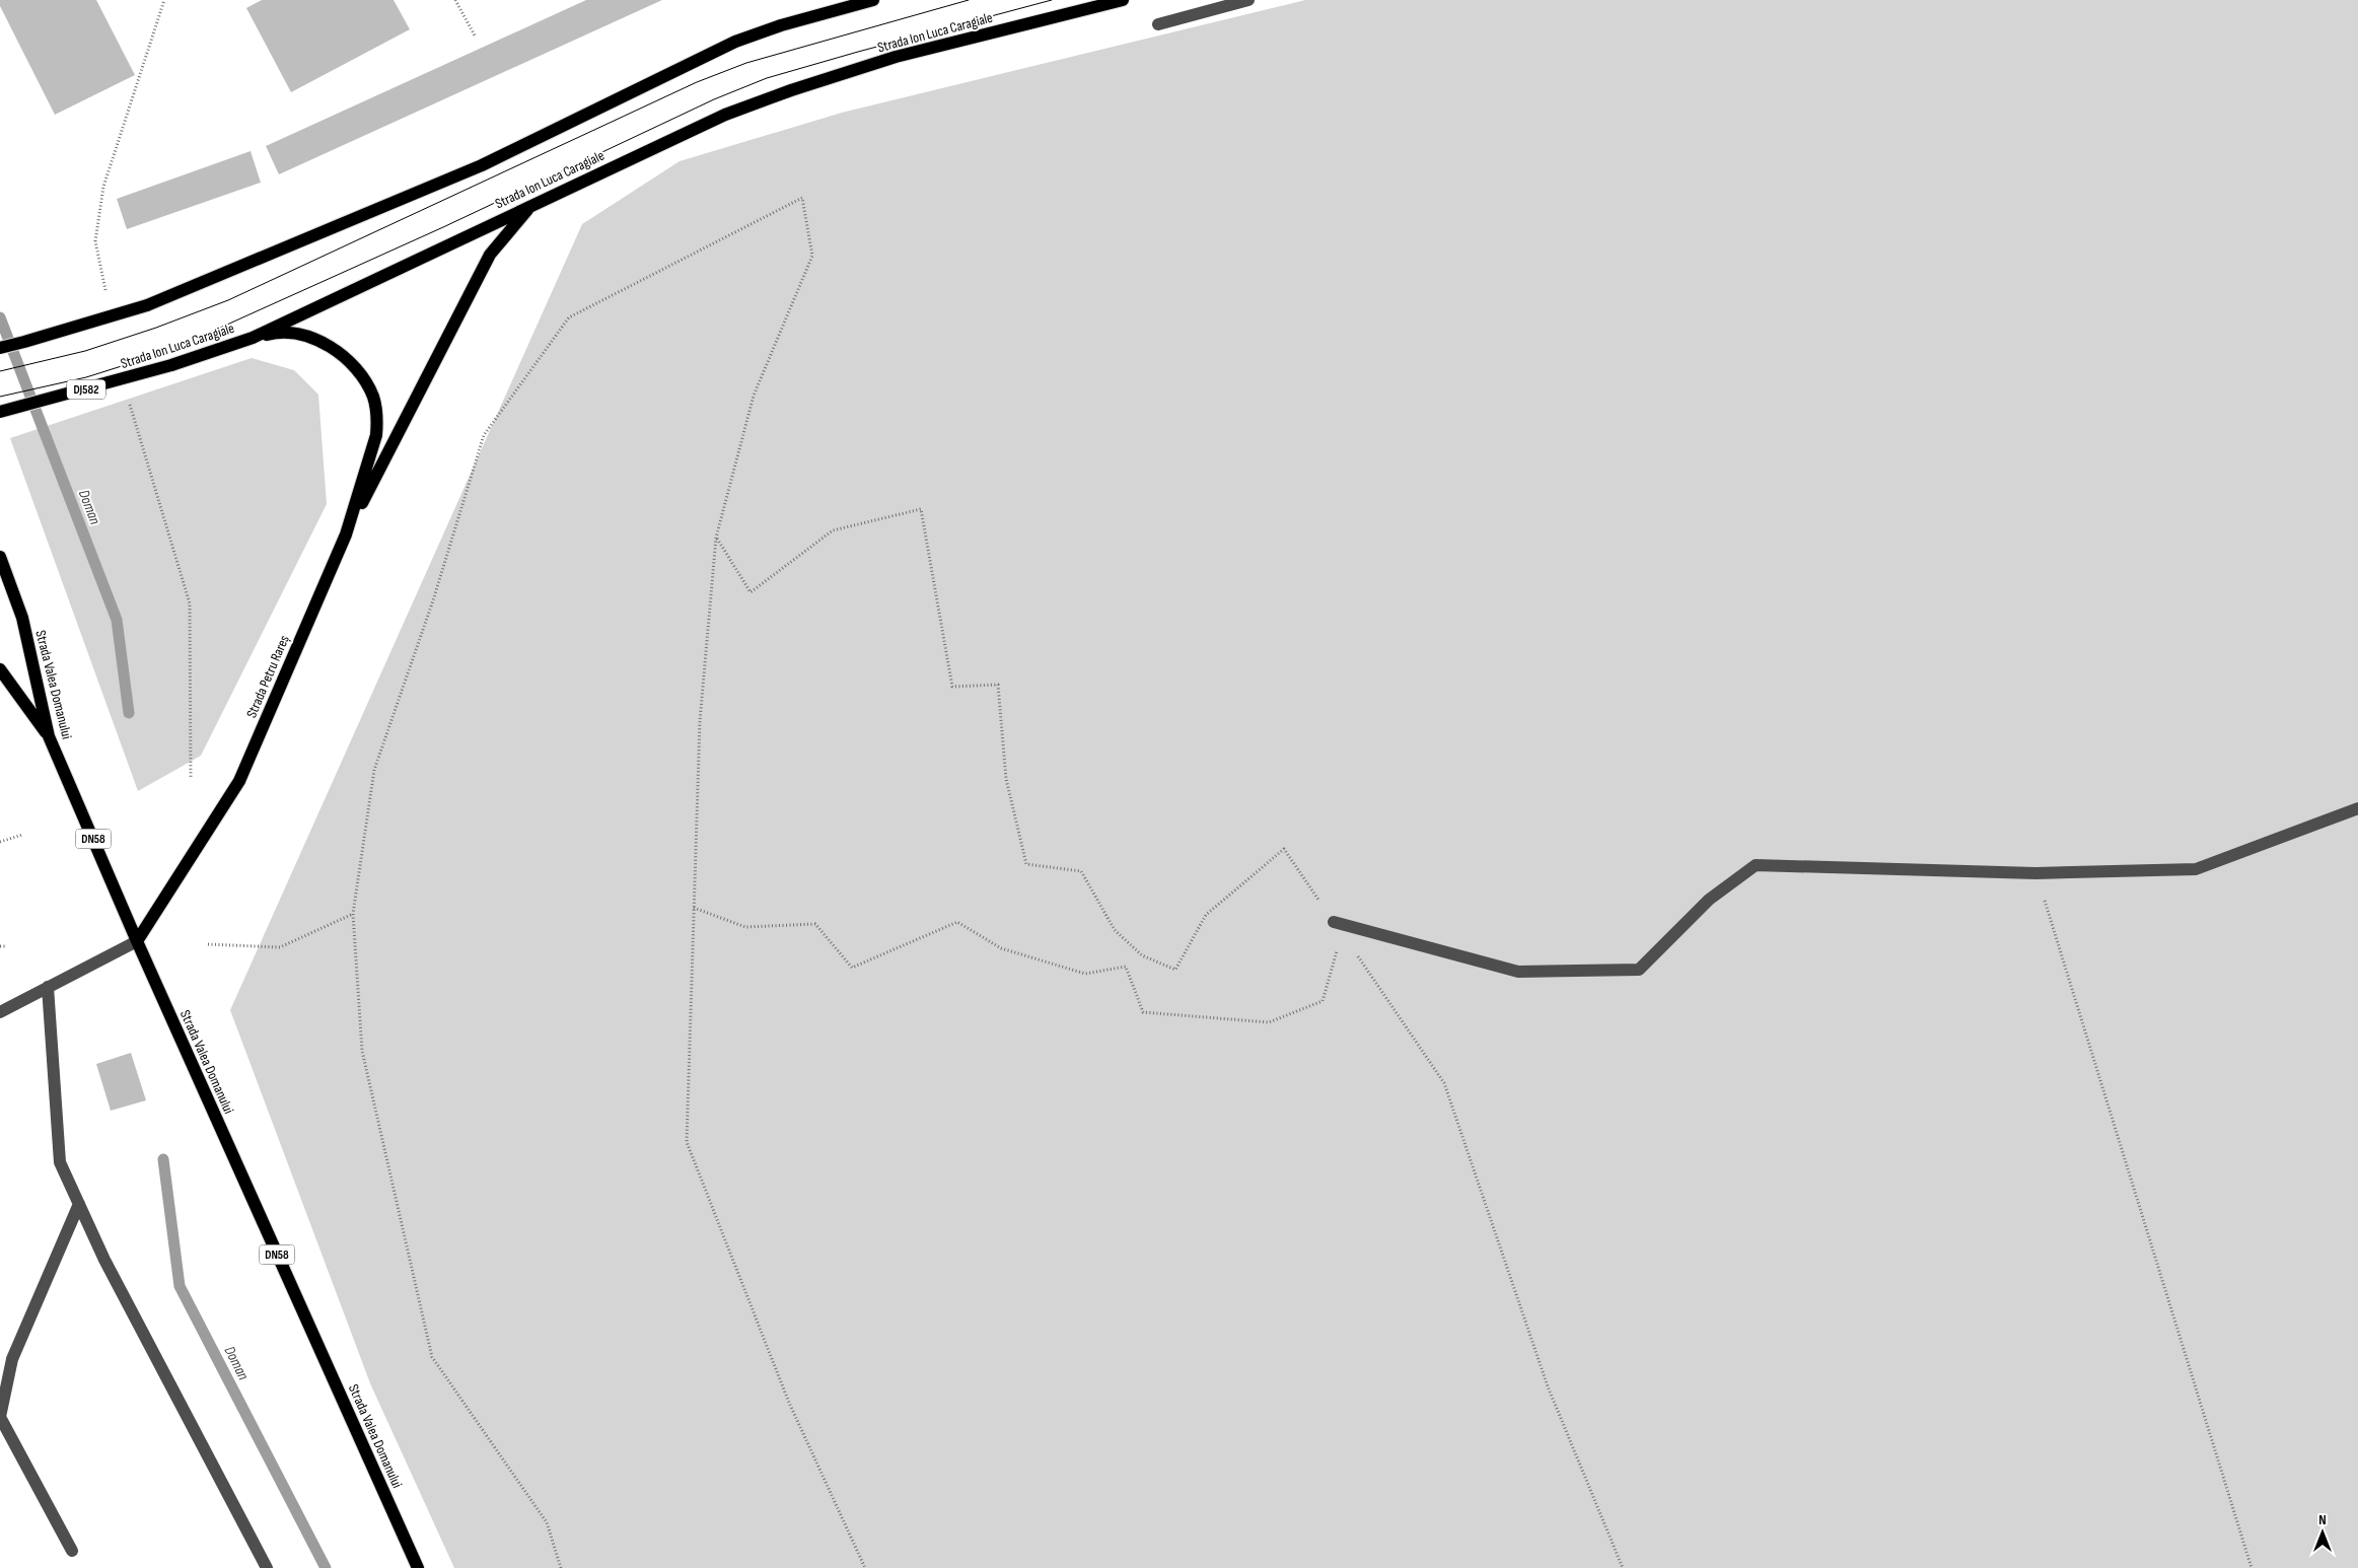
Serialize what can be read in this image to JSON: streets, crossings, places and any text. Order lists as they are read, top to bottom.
{
  "streets": {
    "main road": [
      "Strada Ion Luca Caragiale",
      "DJ582",
      "Strada Petru Rareș",
      "Strada Valea Domanului",
      "DN58"
    ]
  },
  "crossings": [
    ["Strada Ion Luca Caragiale", "Strada Petru Rareș"],
    ["Strada Petru Rareș", "Strada Valea Domanului"],
    ["Strada Valea Domanului", "DN58"]
  ],
  "water": ["Doman"],
  "north": "top"
}
